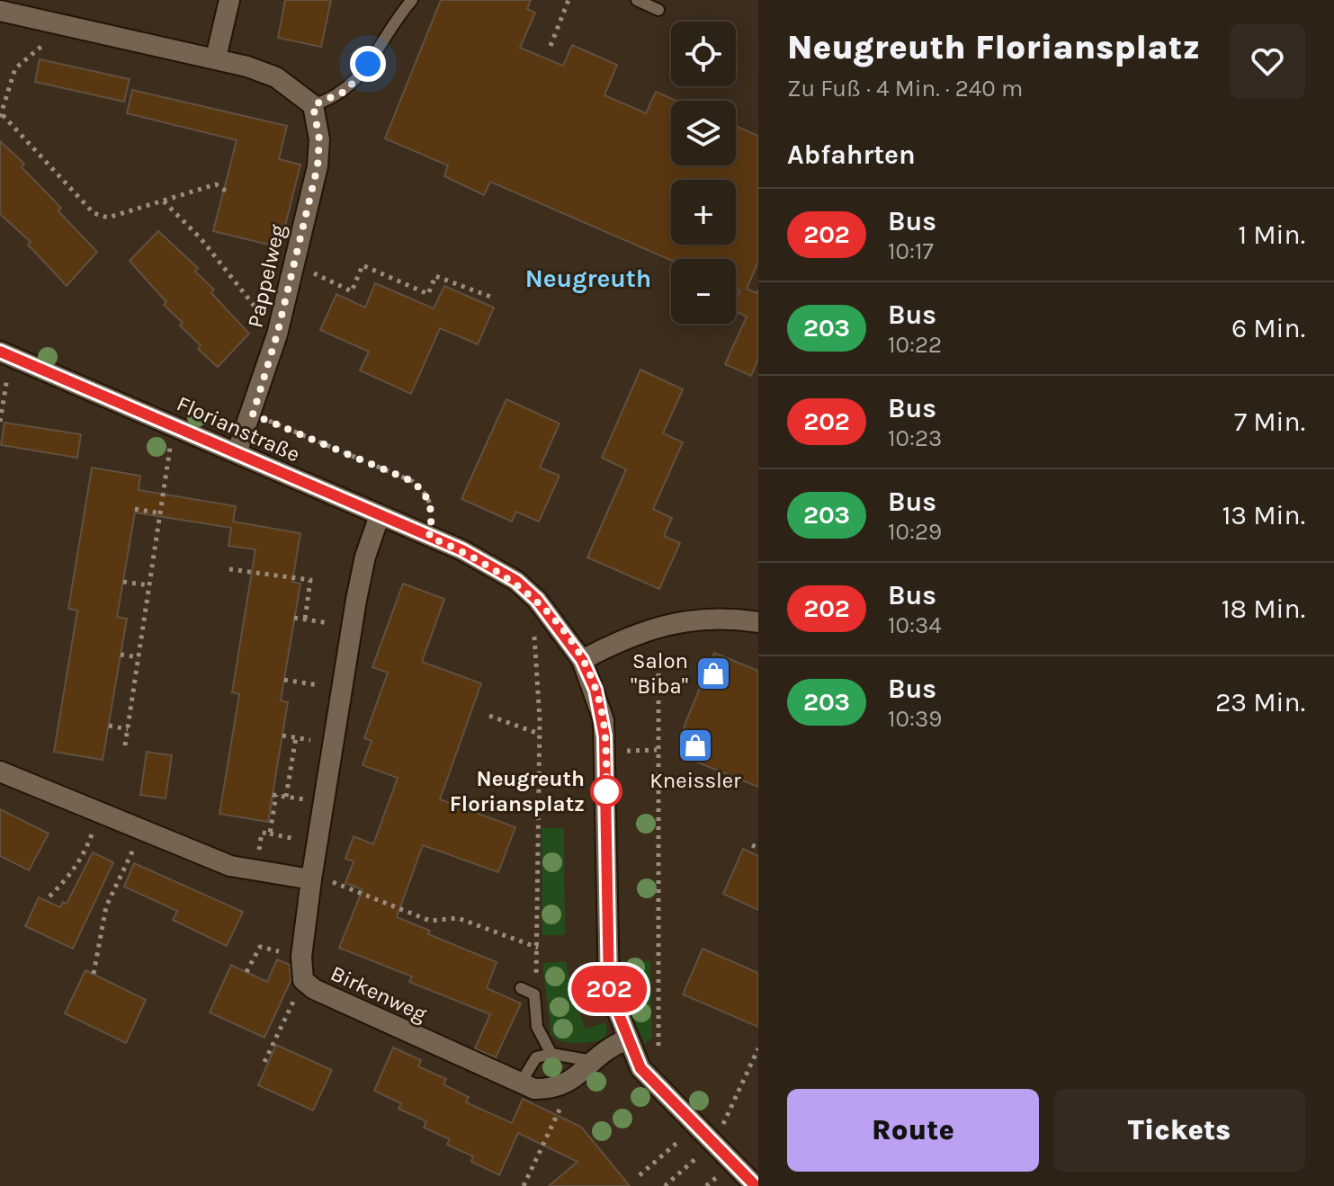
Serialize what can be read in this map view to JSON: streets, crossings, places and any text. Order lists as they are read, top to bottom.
{
  "streets": {
    "street": ["Pappelweg", "Florianstraße", "Birkenweg"]
  },
  "crossings": [
    ["Pappelweg", "Florianstraße"]
  ],
  "districts": ["Neugreuth"],
  "places": {
    "shop": ["Salon \"Biba\"", "Kneissler"],
    "other": ["Neugreuth Floriansplatz"]
  },
  "lines": ["bus line 202"],
  "page": {
    "on_map": "202",
    "heading": [
      ["Neugreuth Floriansplatz", "Zu Fuß · 4 Min. · 240 m"],
      "Abfahrten"
    ],
    "map_buttons": ["+", "−"],
    "list": [
      {
        "mark": "202",
        "name": "Bus",
        "note": "10:17",
        "value": "1 Min."
      },
      {
        "mark": "203",
        "name": "Bus",
        "note": "10:22",
        "value": "6 Min."
      },
      {
        "mark": "202",
        "name": "Bus",
        "note": "10:23",
        "value": "7 Min."
      },
      {
        "mark": "203",
        "name": "Bus",
        "note": "10:29",
        "value": "13 Min."
      },
      {
        "mark": "202",
        "name": "Bus",
        "note": "10:34",
        "value": "18 Min."
      },
      {
        "mark": "203",
        "name": "Bus",
        "note": "10:39",
        "value": "23 Min."
      }
    ],
    "buttons": ["Route", "Tickets"]
  }
}
